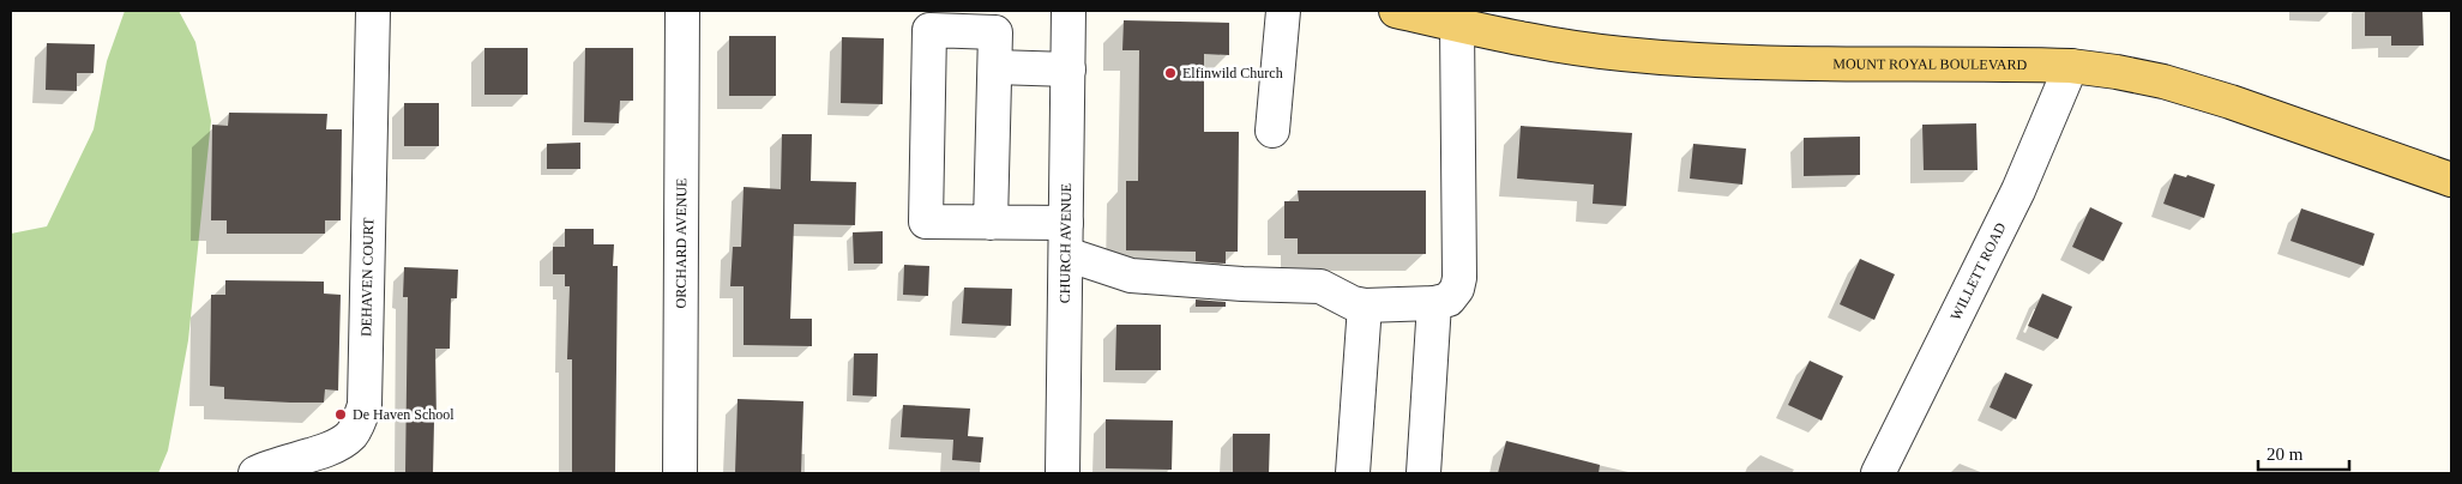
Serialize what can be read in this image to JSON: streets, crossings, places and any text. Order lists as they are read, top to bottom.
{
  "streets": {
    "main road": ["MOUNT ROYAL BOULEVARD"],
    "street": [
      "ORCHARD AVENUE",
      "CHURCH AVENUE",
      "WILLETT ROAD",
      "DEHAVEN COURT"
    ]
  },
  "crossings": [
    ["MOUNT ROYAL BOULEVARD", "WILLETT ROAD"]
  ],
  "places": ["Elfinwild Church", "De Haven School"],
  "scale_bar": "20 m"
}
